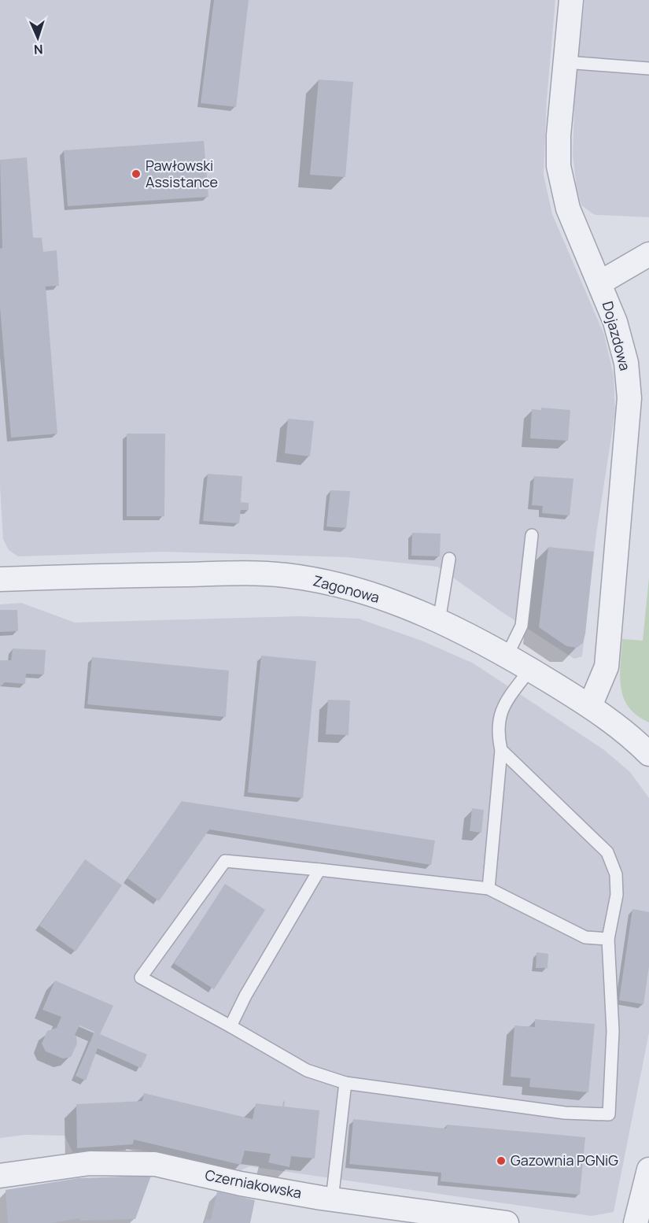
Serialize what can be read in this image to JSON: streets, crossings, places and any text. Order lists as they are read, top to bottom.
{
  "streets": {
    "street": ["Dojazdowa", "Zagonowa", "Czerniakowska"]
  },
  "crossings": [
    ["Dojazdowa", "Zagonowa"]
  ],
  "places": ["Pawłowski Assistance", "Gazownia PGNiG"],
  "north": "bottom"
}
